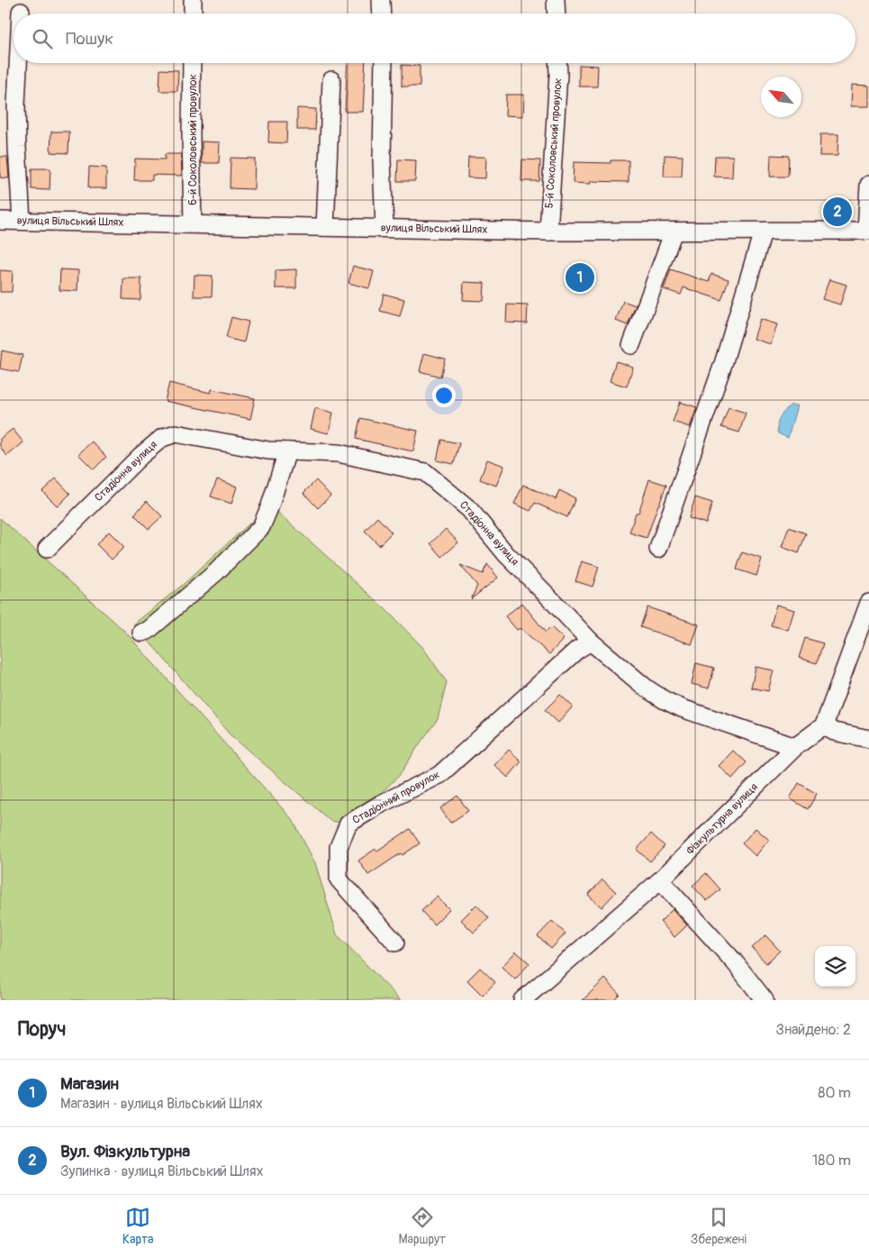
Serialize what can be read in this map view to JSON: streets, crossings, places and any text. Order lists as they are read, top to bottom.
{
  "streets": {
    "street": [
      "6-й Соколовський провулок",
      "5-й Соколовський провулок",
      "вулиця Вільський Шлях",
      "Стадіонна вулиця",
      "Стадіонний провулок",
      "Фізкультурна вулиця"
    ]
  },
  "crossings": [
    ["6-й Соколовський провулок", "вулиця Вільський Шлях"],
    ["5-й Соколовський провулок", "вулиця Вільський Шлях"],
    ["Стадіонна вулиця", "Стадіонний провулок"],
    ["Стадіонна вулиця", "Фізкультурна вулиця"]
  ],
  "north": "top left",
  "page": {
    "search": "Пошук",
    "pins": ["2", "1"],
    "heading": ["Поруч", "Знайдено: 2"],
    "list": [
      {
        "mark": "1",
        "name": "Магазин",
        "note": "Магазин · вулиця Вільський Шлях",
        "value": "80 m"
      },
      {
        "mark": "2",
        "name": "Вул. Фізкультурна",
        "note": "Зупинка · вулиця Вільський Шлях",
        "value": "180 m"
      }
    ],
    "nav": ["Карта", "Маршрут", "Збережені"]
  }
}
